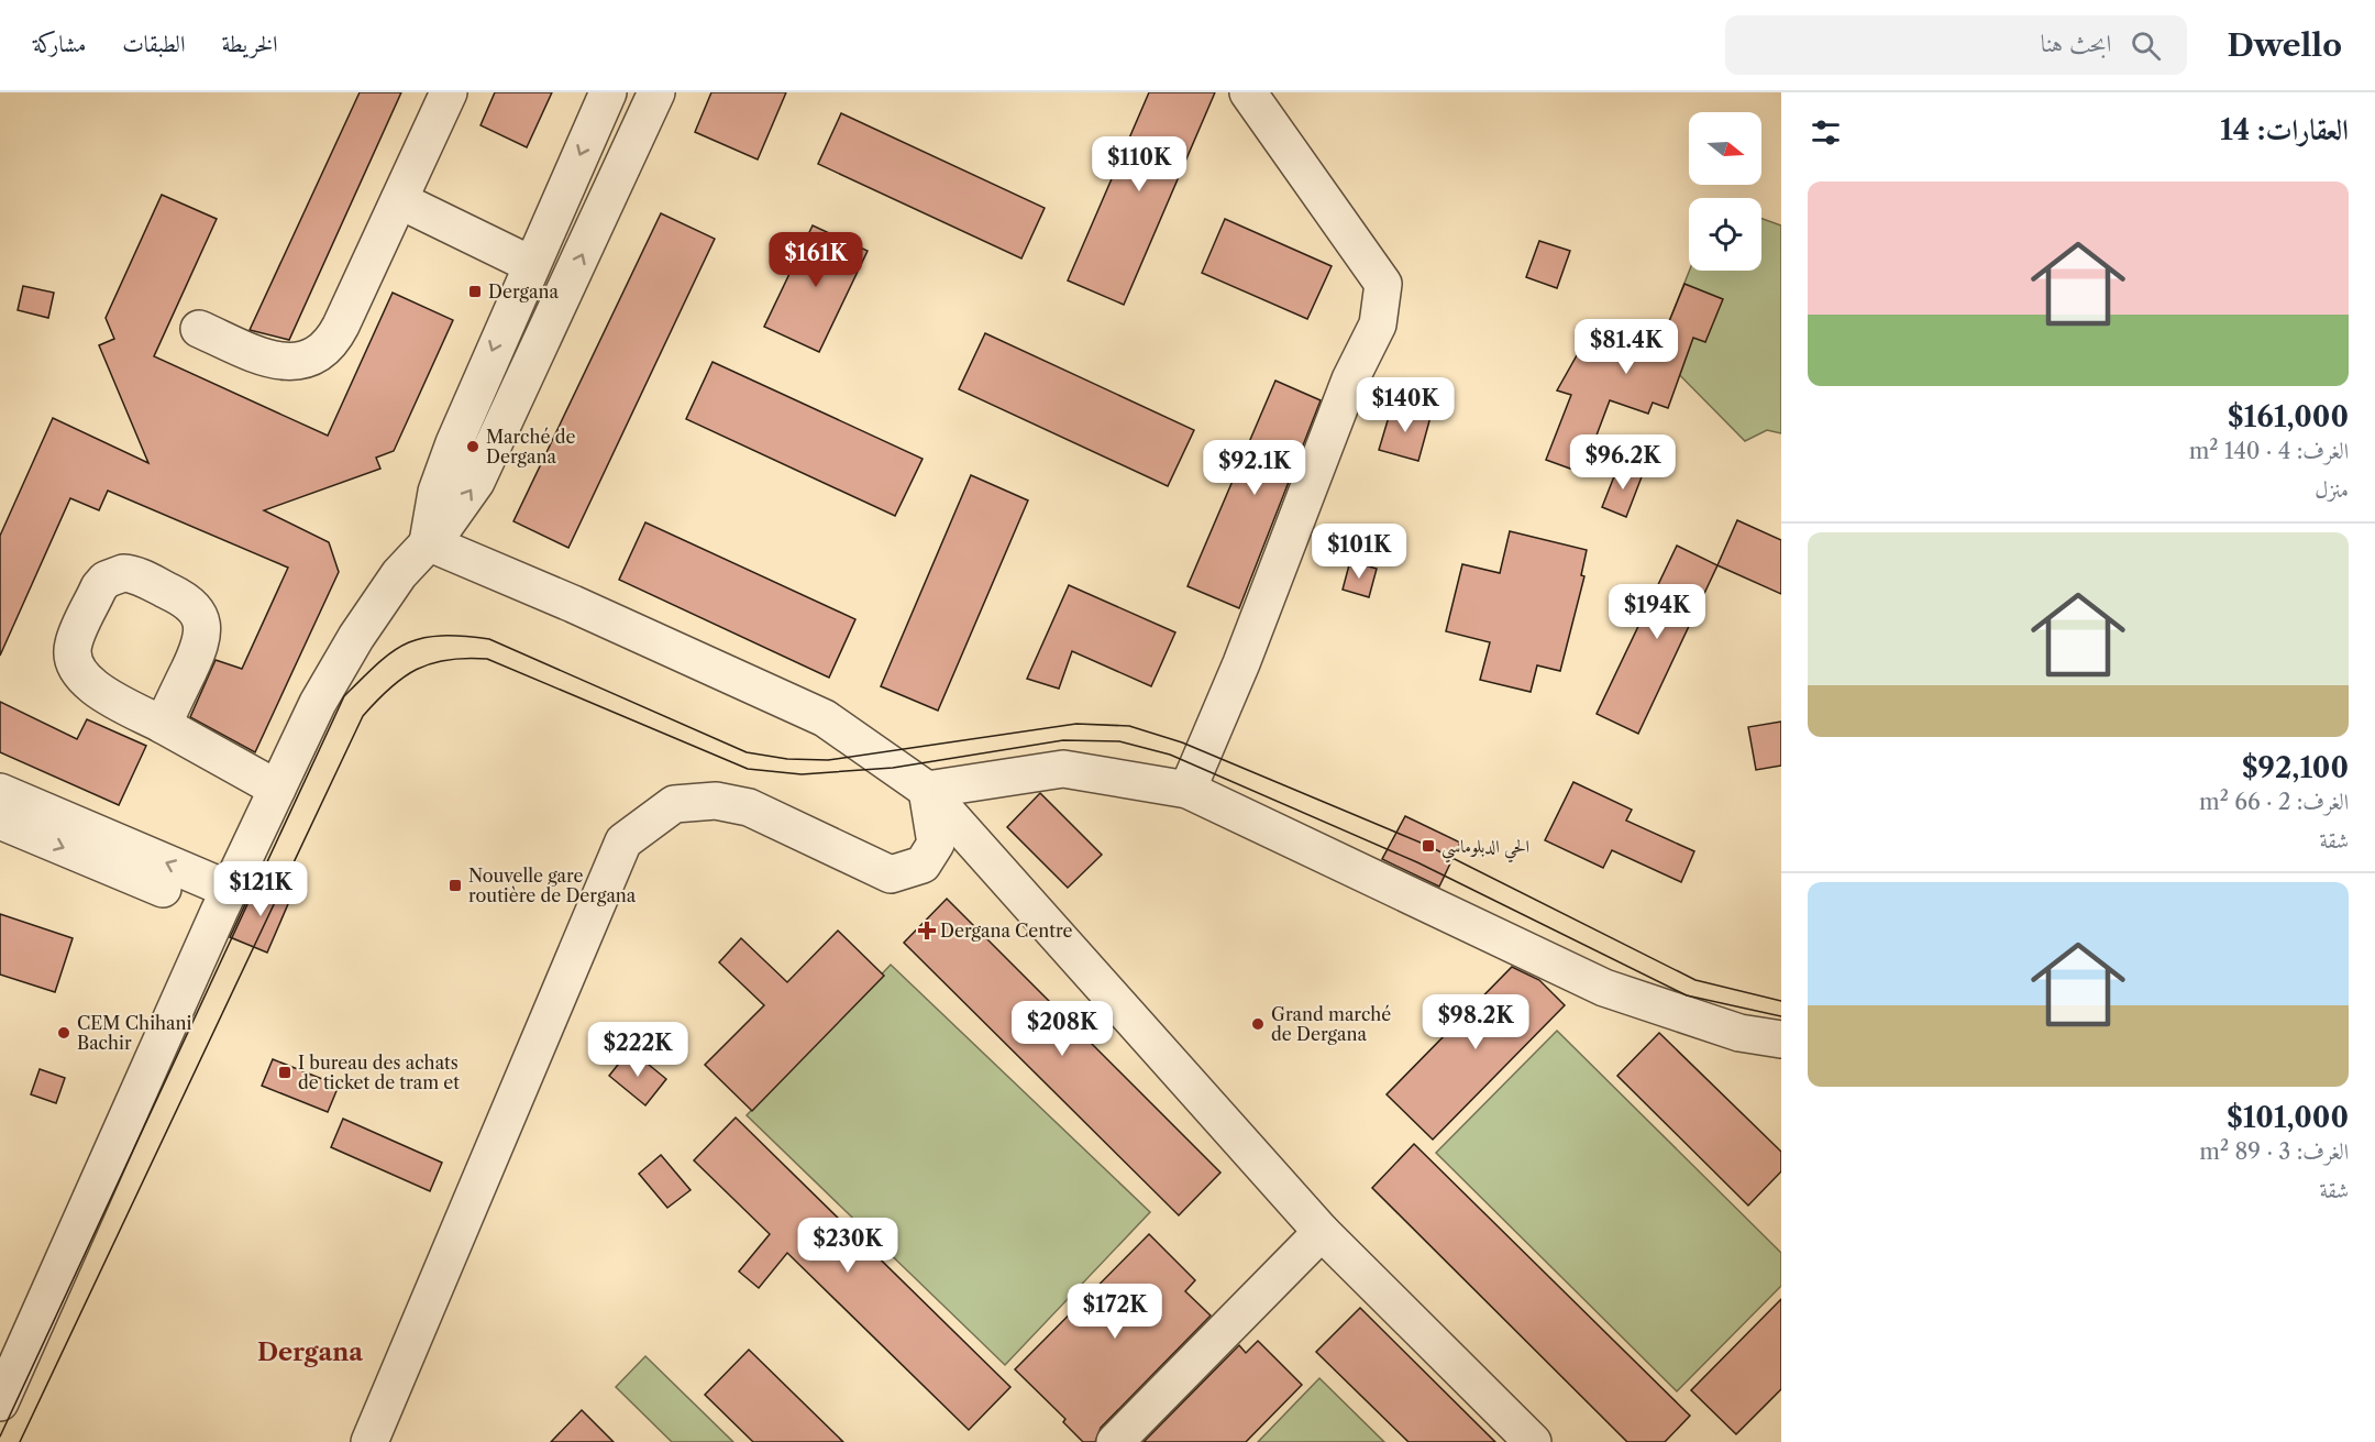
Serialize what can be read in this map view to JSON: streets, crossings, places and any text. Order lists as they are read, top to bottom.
{
  "districts": ["Dergana"],
  "places": {
    "transit": [
      "Dergana",
      "الحي الدبلوماسي",
      "Nouvelle gare routière de Dergana",
      "I bureau des achats de ticket de tram et"
    ],
    "other": ["Marché de Dergana", "Grand marché de Dergana", "CEM Chihani Bachir"],
    "health": ["Dergana Centre"]
  },
  "north": "right",
  "page": {
    "header": "Dwello",
    "search": "ابحث هنا",
    "nav": ["الخريطة", "الطبقات", "مشاركة"],
    "heading": "العقارات: 14",
    "price": [
      "$110K",
      "$161K",
      "$81.4K",
      "$140K",
      "$96.2K",
      "$92.1K",
      "$101K",
      "$194K",
      "$121K",
      "$98.2K",
      "$208K",
      "$222K",
      "$230K",
      "$172K"
    ],
    "list": [
      {
        "name": "$161,000",
        "note": "الغرف: 4 · 140 m² · منزل"
      },
      {
        "name": "$92,100",
        "note": "الغرف: 2 · 66 m² · شقة"
      },
      {
        "name": "$101,000",
        "note": "الغرف: 3 · 89 m² · شقة"
      }
    ]
  }
}
